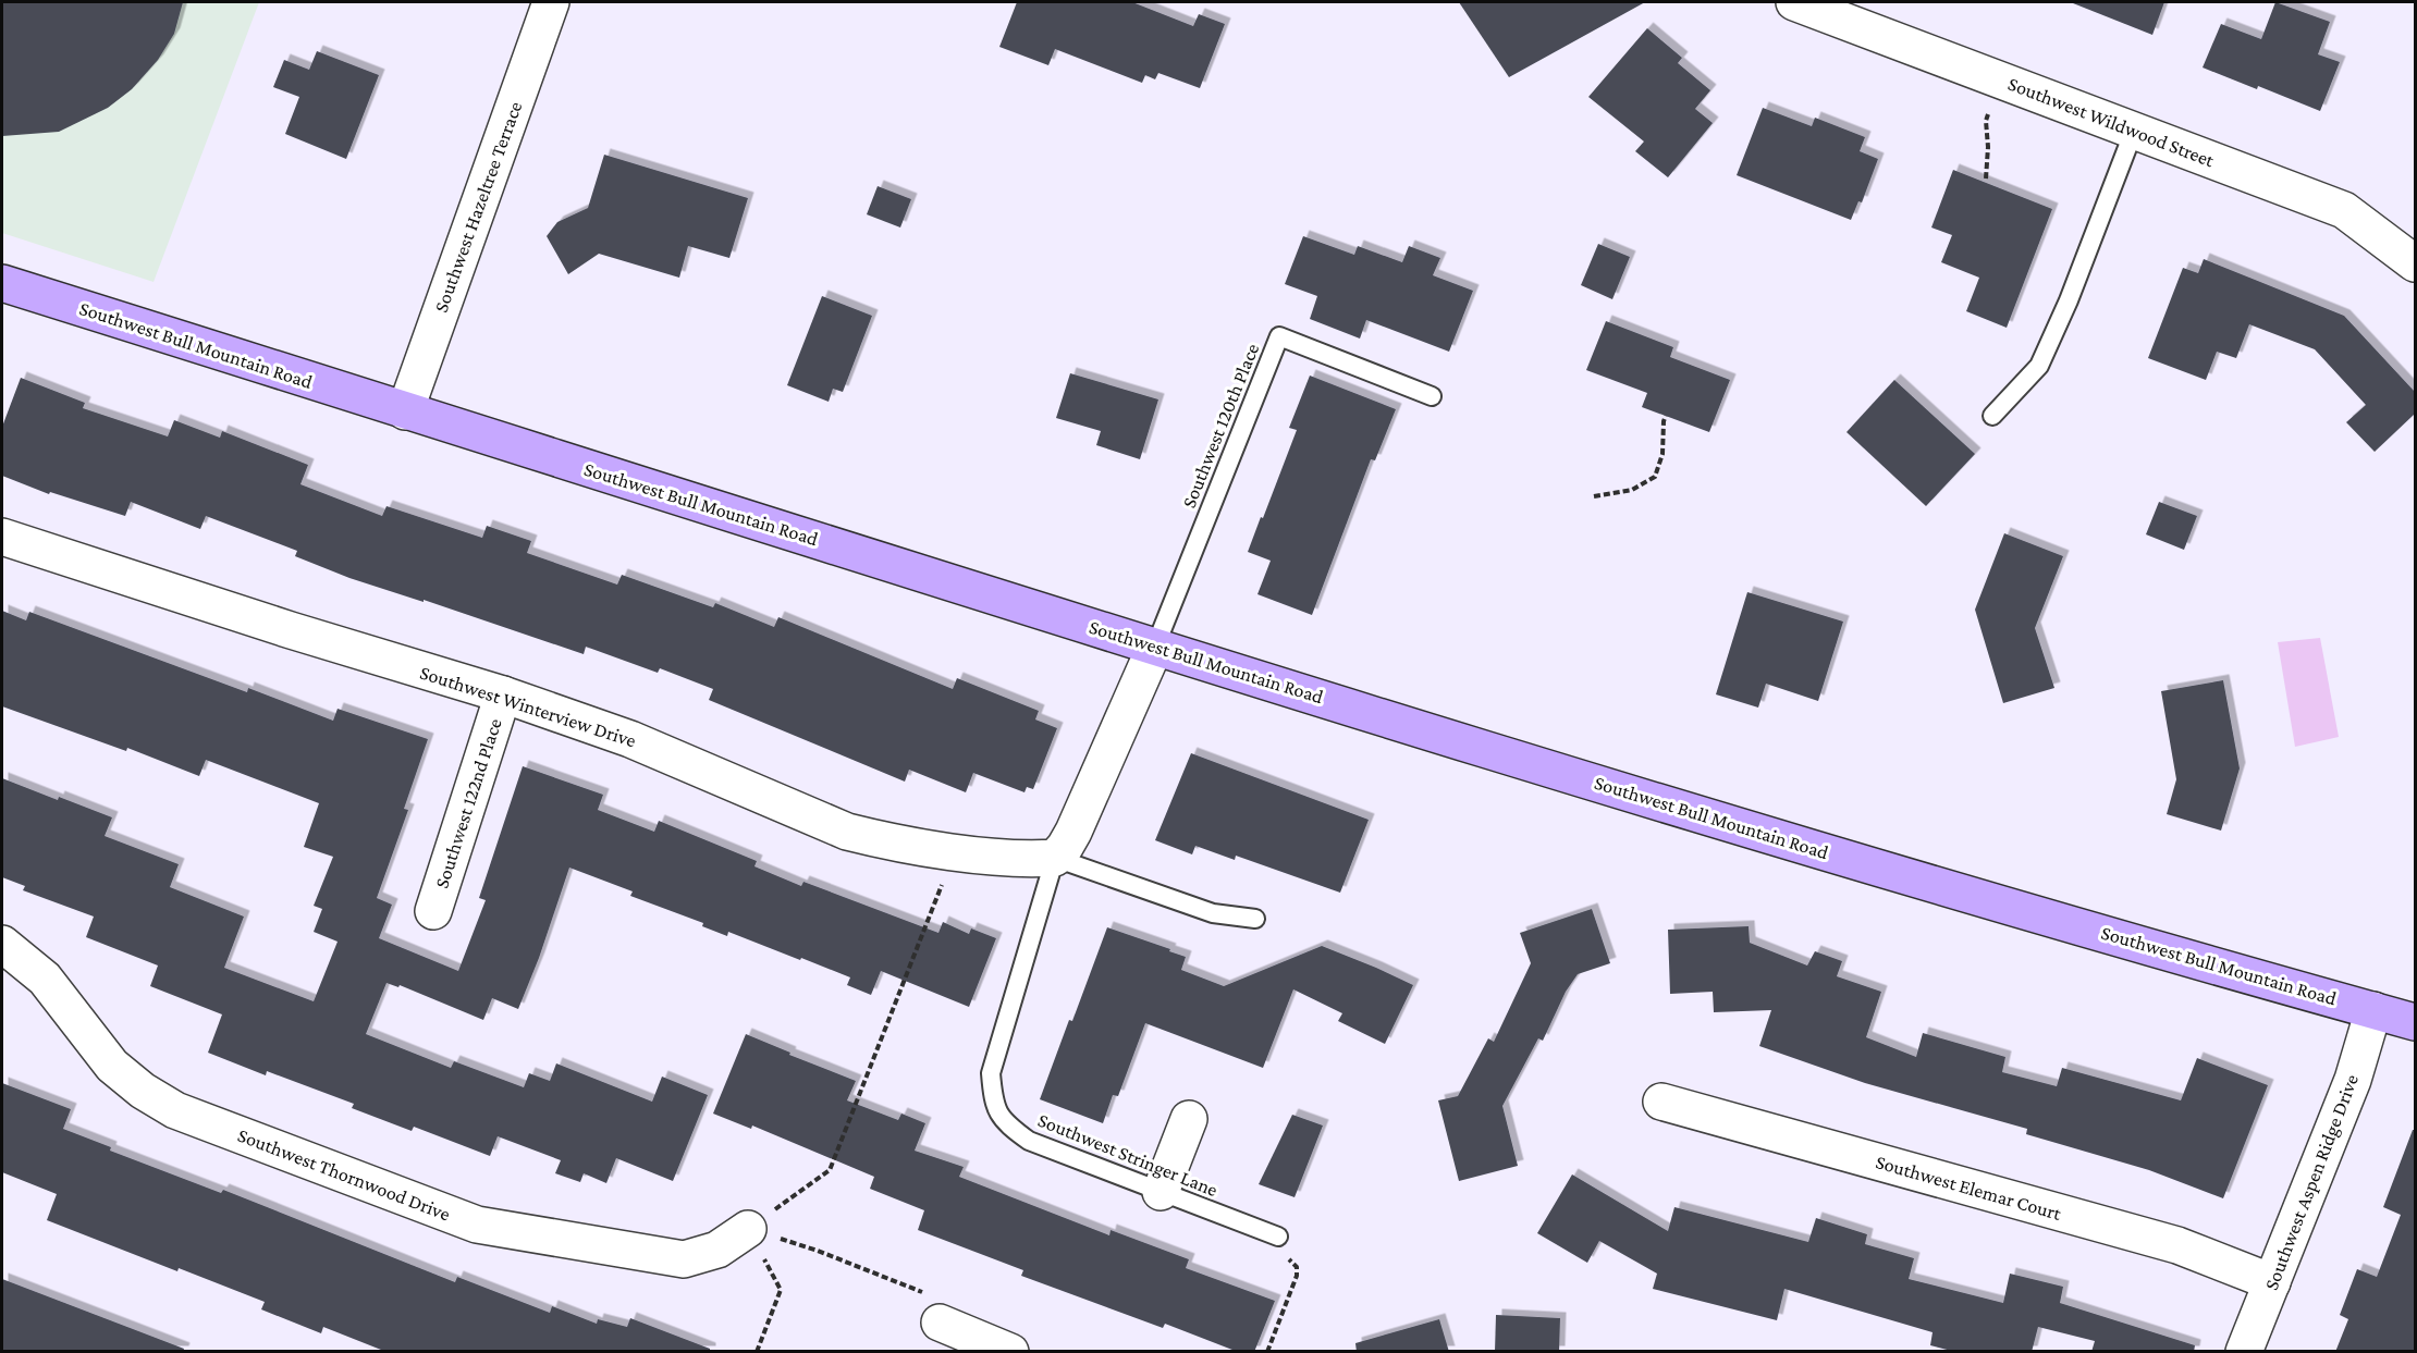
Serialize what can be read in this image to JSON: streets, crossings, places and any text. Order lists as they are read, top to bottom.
{
  "streets": {
    "main road": ["Southwest Bull Mountain Road"],
    "street": [
      "Southwest Wildwood Street",
      "Southwest Hazeltree Terrace",
      "Southwest Winterview Drive",
      "Southwest 122nd Place",
      "Southwest Thornwood Drive",
      "Southwest Aspen Ridge Drive",
      "Southwest Elemar Court"
    ],
    "lane": ["Southwest 120th Place", "Southwest Stringer Lane"]
  },
  "crossings": [
    ["Southwest Hazeltree Terrace", "Southwest Bull Mountain Road"],
    ["Southwest Bull Mountain Road", "Southwest 120th Place"],
    ["Southwest Bull Mountain Road", "Southwest Aspen Ridge Drive"],
    ["Southwest Winterview Drive", "Southwest 122nd Place"],
    ["Southwest Winterview Drive", "Southwest Stringer Lane"],
    ["Southwest Aspen Ridge Drive", "Southwest Elemar Court"]
  ]
}
